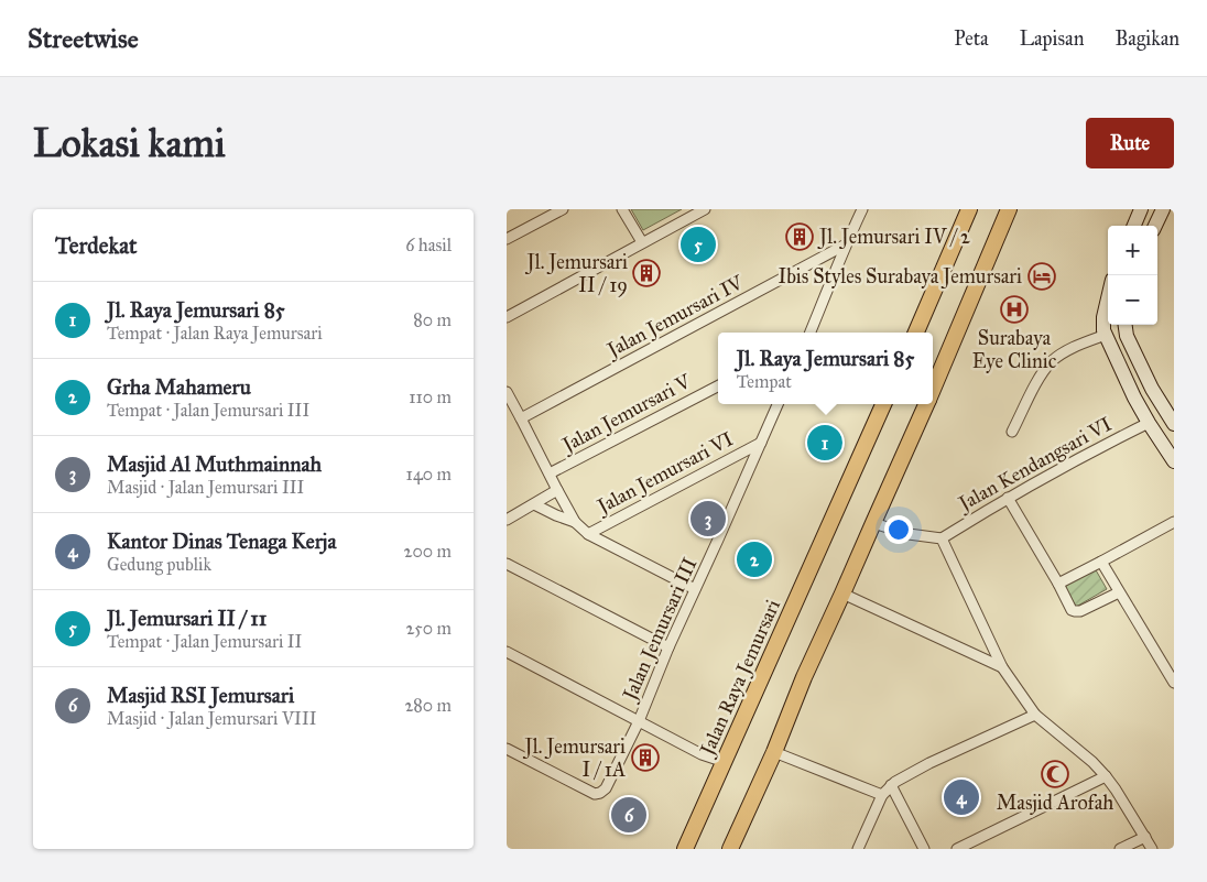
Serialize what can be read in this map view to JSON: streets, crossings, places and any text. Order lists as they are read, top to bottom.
{
  "streets": {
    "main road": ["Jalan Raya Jemursari"],
    "street": [
      "Jalan Jemursari IV",
      "Jalan Jemursari V",
      "Jalan Kendangsari VI",
      "Jalan Jemursari VI",
      "Jalan Jemursari III"
    ]
  },
  "crossings": [
    ["Jalan Jemursari IV", "Jalan Jemursari VI"],
    ["Jalan Jemursari V", "Jalan Jemursari VI"],
    ["Jalan Jemursari VI", "Jalan Jemursari III"]
  ],
  "places": {
    "building": ["Jl. Jemursari IV / 2", "Jl. Jemursari II / 19", "Jl. Jemursari I / 1A"],
    "hotel": ["Ibis Styles Surabaya Jemursari"],
    "hospital": ["Surabaya Eye Clinic"],
    "mosque": ["Masjid Arofah"]
  },
  "page": {
    "header": "Streetwise",
    "nav": ["Peta", "Lapisan", "Bagikan"],
    "buttons": "Rute",
    "title": "Lokasi kami",
    "heading": ["Terdekat", "6 hasil"],
    "pins": [
      "5",
      "1",
      "3",
      "2",
      "4",
      "6"
    ],
    "map_buttons": ["+", "−"],
    "list": [
      {
        "mark": "1",
        "name": "Jl. Raya Jemursari 85",
        "note": "Tempat · Jalan Raya Jemursari",
        "value": "80 m"
      },
      {
        "mark": "2",
        "name": "Grha Mahameru",
        "note": "Tempat · Jalan Jemursari III",
        "value": "110 m"
      },
      {
        "mark": "3",
        "name": "Masjid Al Muthmainnah",
        "note": "Masjid · Jalan Jemursari III",
        "value": "140 m"
      },
      {
        "mark": "4",
        "name": "Kantor Dinas Tenaga Kerja",
        "note": "Gedung publik",
        "value": "200 m"
      },
      {
        "mark": "5",
        "name": "Jl. Jemursari II / 11",
        "note": "Tempat · Jalan Jemursari II",
        "value": "250 m"
      },
      {
        "mark": "6",
        "name": "Masjid RSI Jemursari",
        "note": "Masjid · Jalan Jemursari VIII",
        "value": "280 m"
      }
    ],
    "popup": ["Jl. Raya Jemursari 85", "Tempat"]
  }
}
